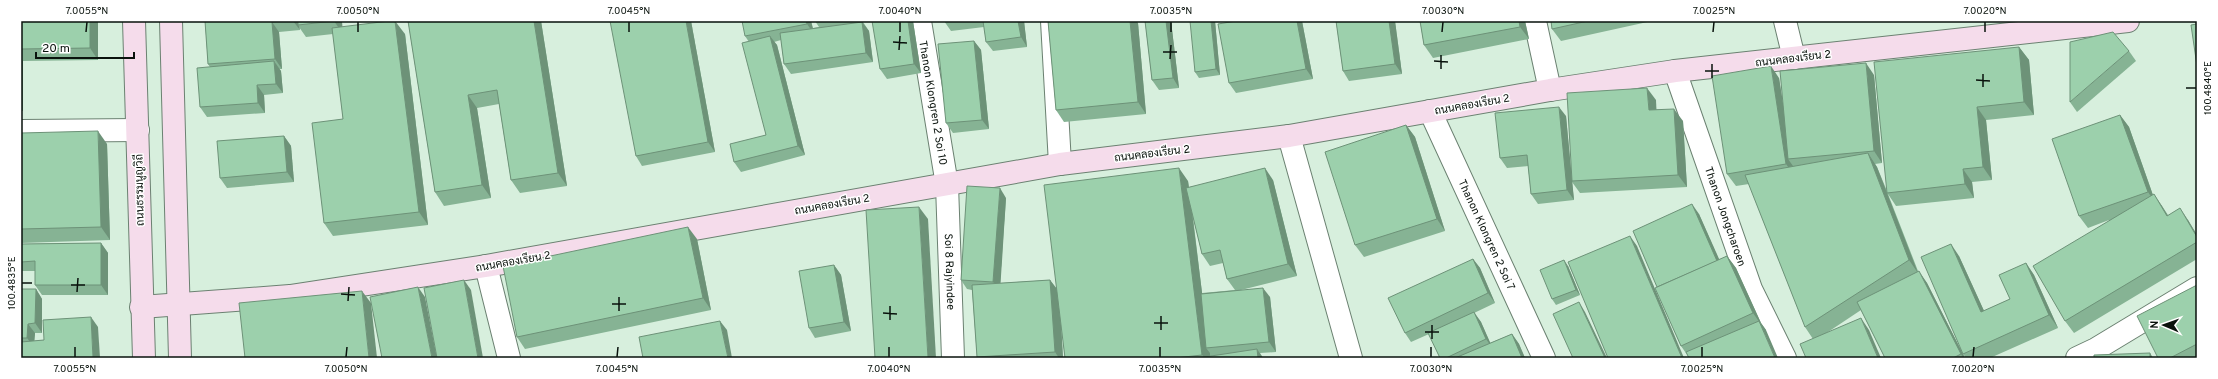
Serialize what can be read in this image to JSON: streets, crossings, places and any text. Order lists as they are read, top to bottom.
{
  "streets": {
    "street": [
      "ถนนคลองเรียน 2",
      "Thanon Klongren 2 Soi 10",
      "ถนนธรรมนูญวิถี",
      "Thanon Jongcharoen",
      "Thanon Klongren 2 Soi 7",
      "Soi 8 Rajyindee"
    ]
  },
  "crossings": [
    ["ถนนคลองเรียน 2", "Thanon Klongren 2 Soi 10"],
    ["ถนนคลองเรียน 2", "ถนนธรรมนูญวิถี"],
    ["ถนนคลองเรียน 2", "Thanon Jongcharoen"],
    ["ถนนคลองเรียน 2", "Thanon Klongren 2 Soi 7"],
    ["ถนนคลองเรียน 2", "Soi 8 Rajyindee"],
    ["Thanon Klongren 2 Soi 10", "Soi 8 Rajyindee"]
  ],
  "scale_bar": "20 m",
  "north": "left",
  "coordinates": [
    "7.0055°N",
    "7.0050°N",
    "7.0045°N",
    "7.0040°N",
    "7.0035°N",
    "7.0030°N",
    "7.0025°N",
    "7.0020°N",
    "100.4840°E",
    "100.4835°E"
  ]
}
